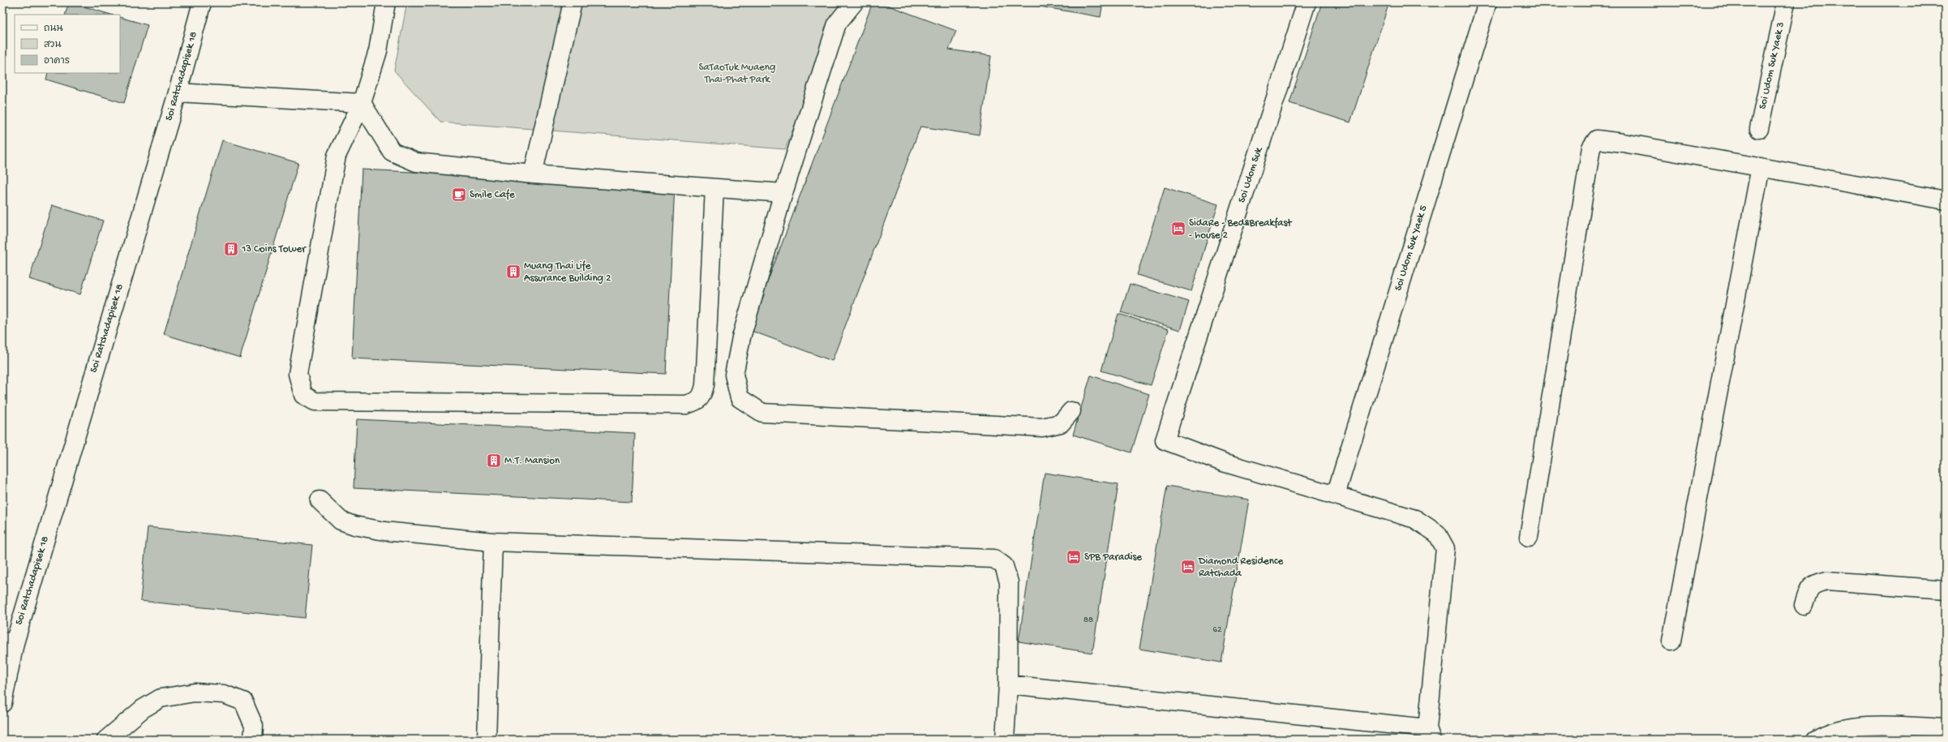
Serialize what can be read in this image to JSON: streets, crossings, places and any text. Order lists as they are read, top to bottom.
{
  "streets": {
    "street": [
      "Soi Udom Suk Yaek 3",
      "Soi Ratchadapisek 18",
      "Soi Udom Suk",
      "Soi Udom Suk Yaek 5"
    ]
  },
  "crossings": [
    ["Soi Udom Suk", "Soi Udom Suk Yaek 5"]
  ],
  "parks": ["SaTaoTuk Muaeng Thai-Phat Park"],
  "places": {
    "cafe": ["Smile Cafe"],
    "hotel": ["SidaRe - Bed&Breakfast - house 2", "SPB Paradise", "Diamond Residence Ratchada"],
    "building": ["13 Coins Tower", "Muang Thai Life Assurance Building 2", "M.T. Mansion"]
  },
  "house_numbers": ["88", "62"],
  "legend": ["ถนน", "สวน", "อาคาร"]
}
